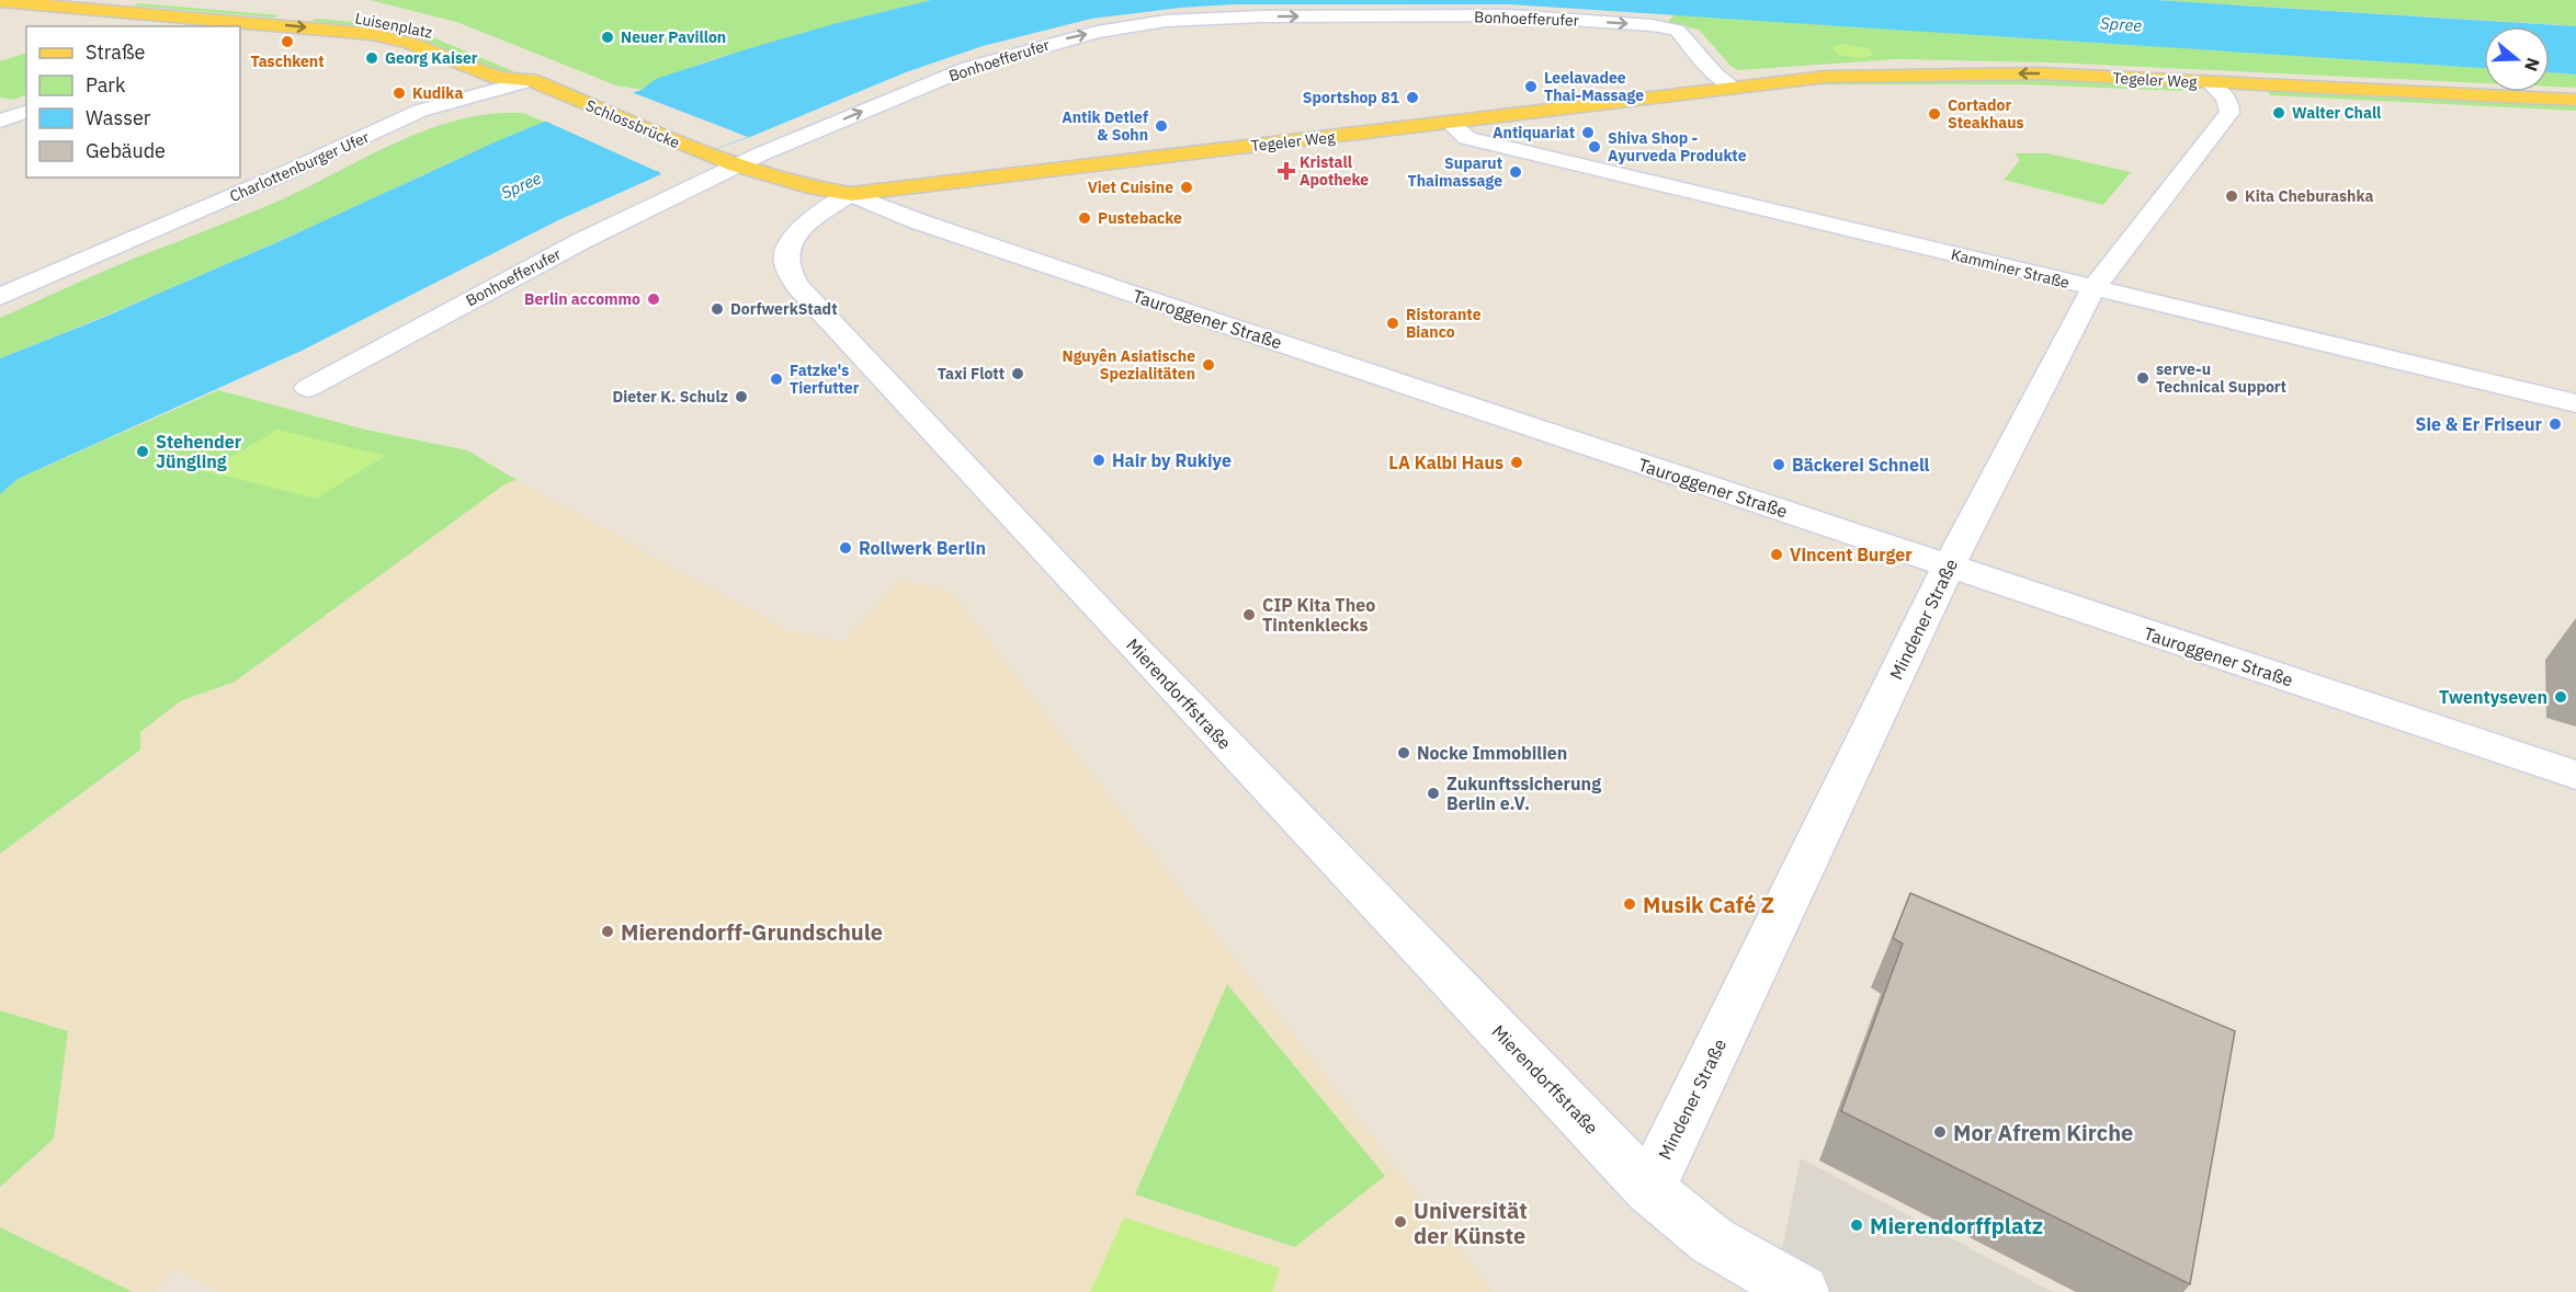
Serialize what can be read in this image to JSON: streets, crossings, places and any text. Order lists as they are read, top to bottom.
{
  "streets": {
    "main road": ["Luisenplatz", "Tegeler Weg", "Schlossbrücke"],
    "street": [
      "Bonhoefferufer",
      "Charlottenburger Ufer",
      "Kamminer Straße",
      "Tauroggener Straße",
      "Mindener Straße",
      "Mierendorffstraße"
    ]
  },
  "crossings": [
    ["Bonhoefferufer", "Tegeler Weg"],
    ["Bonhoefferufer", "Schlossbrücke"],
    ["Luisenplatz", "Schlossbrücke"],
    ["Luisenplatz", "Charlottenburger Ufer"],
    ["Tegeler Weg", "Schlossbrücke"],
    ["Tegeler Weg", "Kamminer Straße"],
    ["Tegeler Weg", "Tauroggener Straße"],
    ["Tegeler Weg", "Mindener Straße"],
    ["Tegeler Weg", "Mierendorffstraße"],
    ["Schlossbrücke", "Charlottenburger Ufer"],
    ["Kamminer Straße", "Mindener Straße"],
    ["Tauroggener Straße", "Mindener Straße"],
    ["Tauroggener Straße", "Mierendorffstraße"],
    ["Mindener Straße", "Mierendorffstraße"]
  ],
  "one_way": ["Bonhoefferufer"],
  "water": ["Spree"],
  "places": {
    "other": [
      "Neuer Pavillon",
      "Taschkent",
      "Georg Kaiser",
      "Leelavadee Thai-Massage",
      "Kudika",
      "Sportshop 81",
      "Walter Chall",
      "Cortador Steakhaus",
      "Antik Detlef & Sohn",
      "Antiquariat",
      "Shiva Shop - Ayurveda Produkte",
      "Suparut Thaimassage",
      "Viet Cuisine",
      "Kita Cheburashka",
      "Pustebacke",
      "Berlin accommo",
      "DorfwerkStadt",
      "Ristorante Bianco",
      "Nguyên Asiatische Spezialitäten",
      "Taxi Flott",
      "serve-u Technical Support",
      "Fatzke's Tierfutter",
      "Dieter K. Schulz",
      "Sie & Er Friseur",
      "Stehender Jüngling",
      "Hair by Rukiye",
      "LA Kalbi Haus",
      "Bäckerei Schnell",
      "Rollwerk Berlin",
      "Vincent Burger",
      "CIP Kita Theo Tintenklecks",
      "Twentyseven",
      "Nocke Immobilien",
      "Zukunftssicherung Berlin e.V.",
      "Musik Café Z",
      "Mierendorff-Grundschule",
      "Mor Afrem Kirche",
      "Universität der Künste",
      "Mierendorffplatz"
    ],
    "health": ["Kristall Apotheke"]
  },
  "legend": [
    "Straße",
    "Park",
    "Wasser",
    "Gebäude"
  ],
  "north": "right"
}
